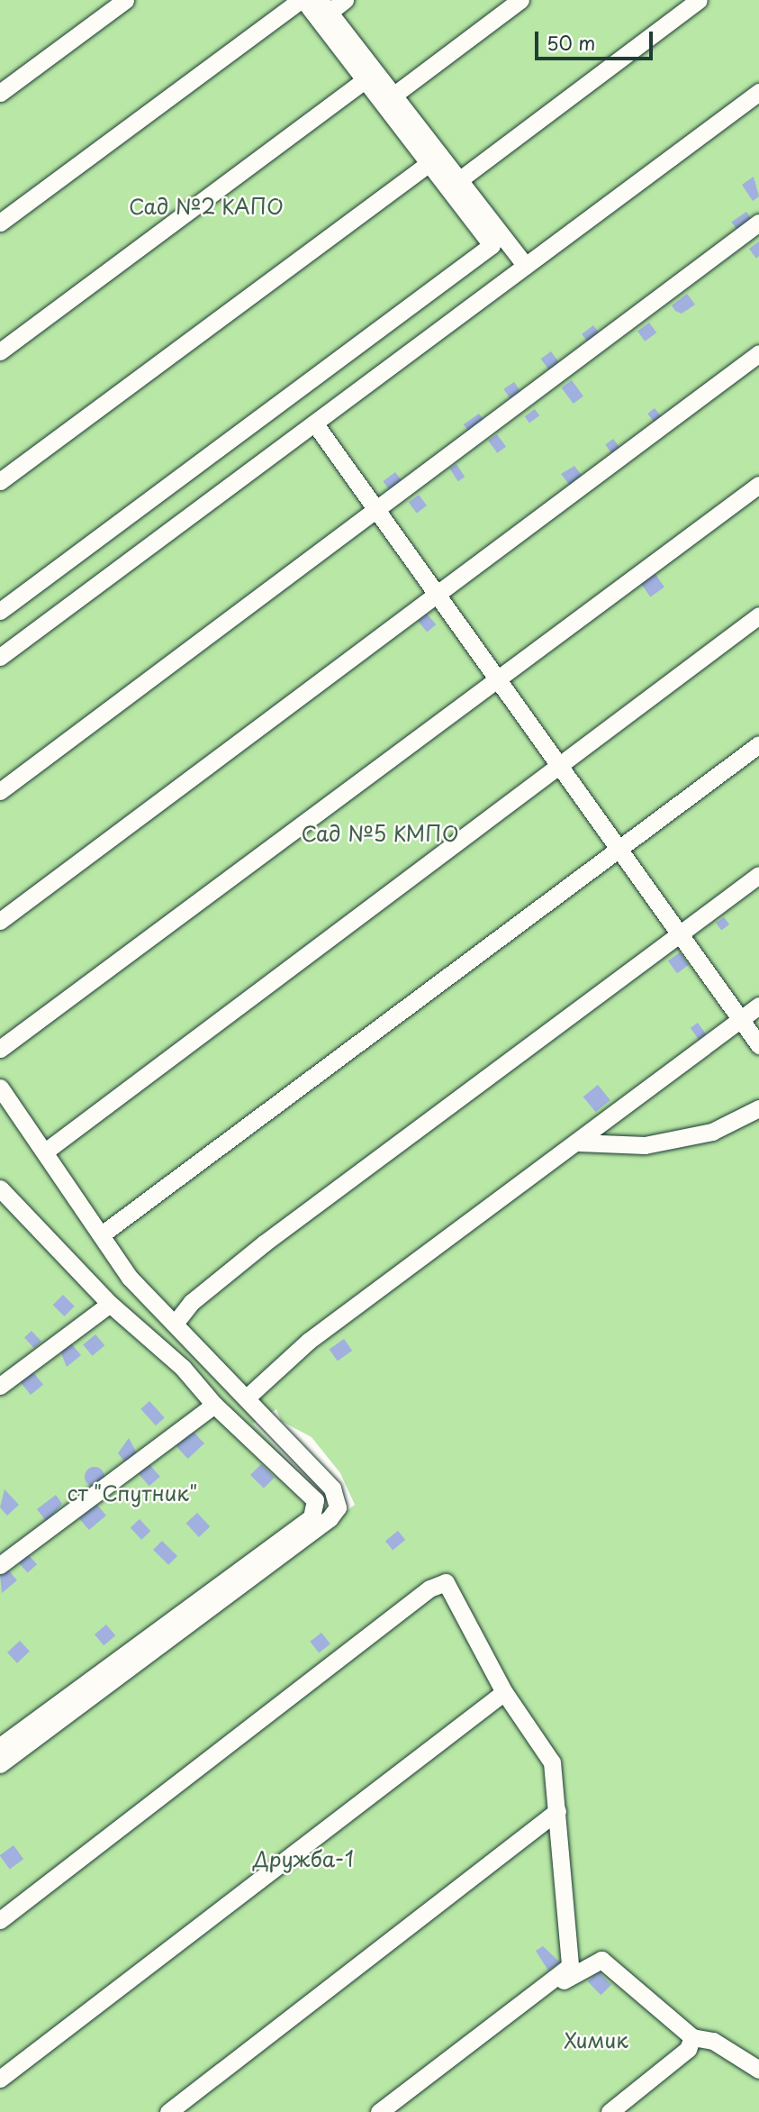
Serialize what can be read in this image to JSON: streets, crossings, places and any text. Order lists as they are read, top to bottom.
{
  "parks": [
    "Сад №2 КАПО",
    "Сад №5 КМПО",
    "ст \"Спутник\"",
    "Дружба-1",
    "Химик"
  ],
  "scale_bar": "50 m"
}
